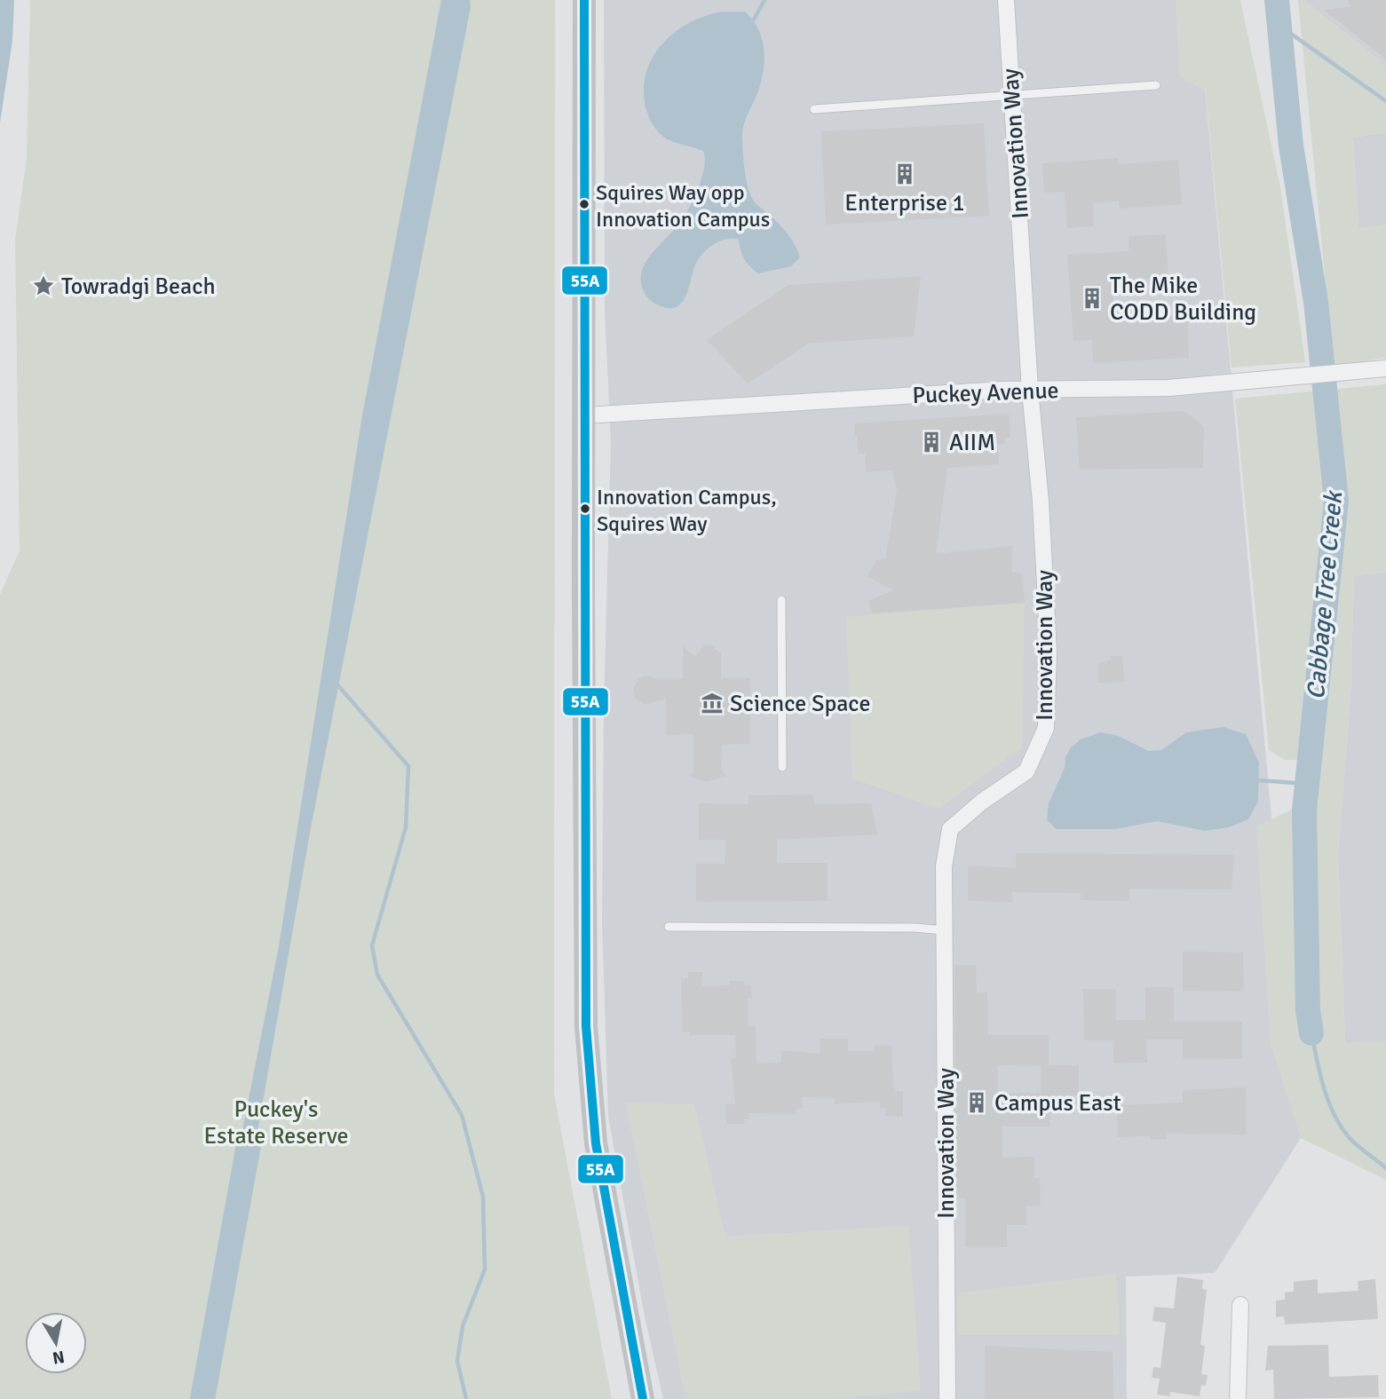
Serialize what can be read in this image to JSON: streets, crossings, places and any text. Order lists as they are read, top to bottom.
{
  "streets": {
    "street": ["Innovation Way", "Puckey Avenue"]
  },
  "crossings": [
    ["Innovation Way", "Puckey Avenue"]
  ],
  "water": ["Cabbage Tree Creek"],
  "parks": ["Puckey's Estate Reserve"],
  "places": {
    "building": [
      "Enterprise 1",
      "The Mike CODD Building",
      "AIIM",
      "Campus East"
    ],
    "other": ["Squires Way opp Innovation Campus", "Innovation Campus, Squires Way"],
    "place": ["Towradgi Beach"],
    "museum": ["Science Space"]
  },
  "lines": ["transit line 55A"],
  "north": "bottom"
}
